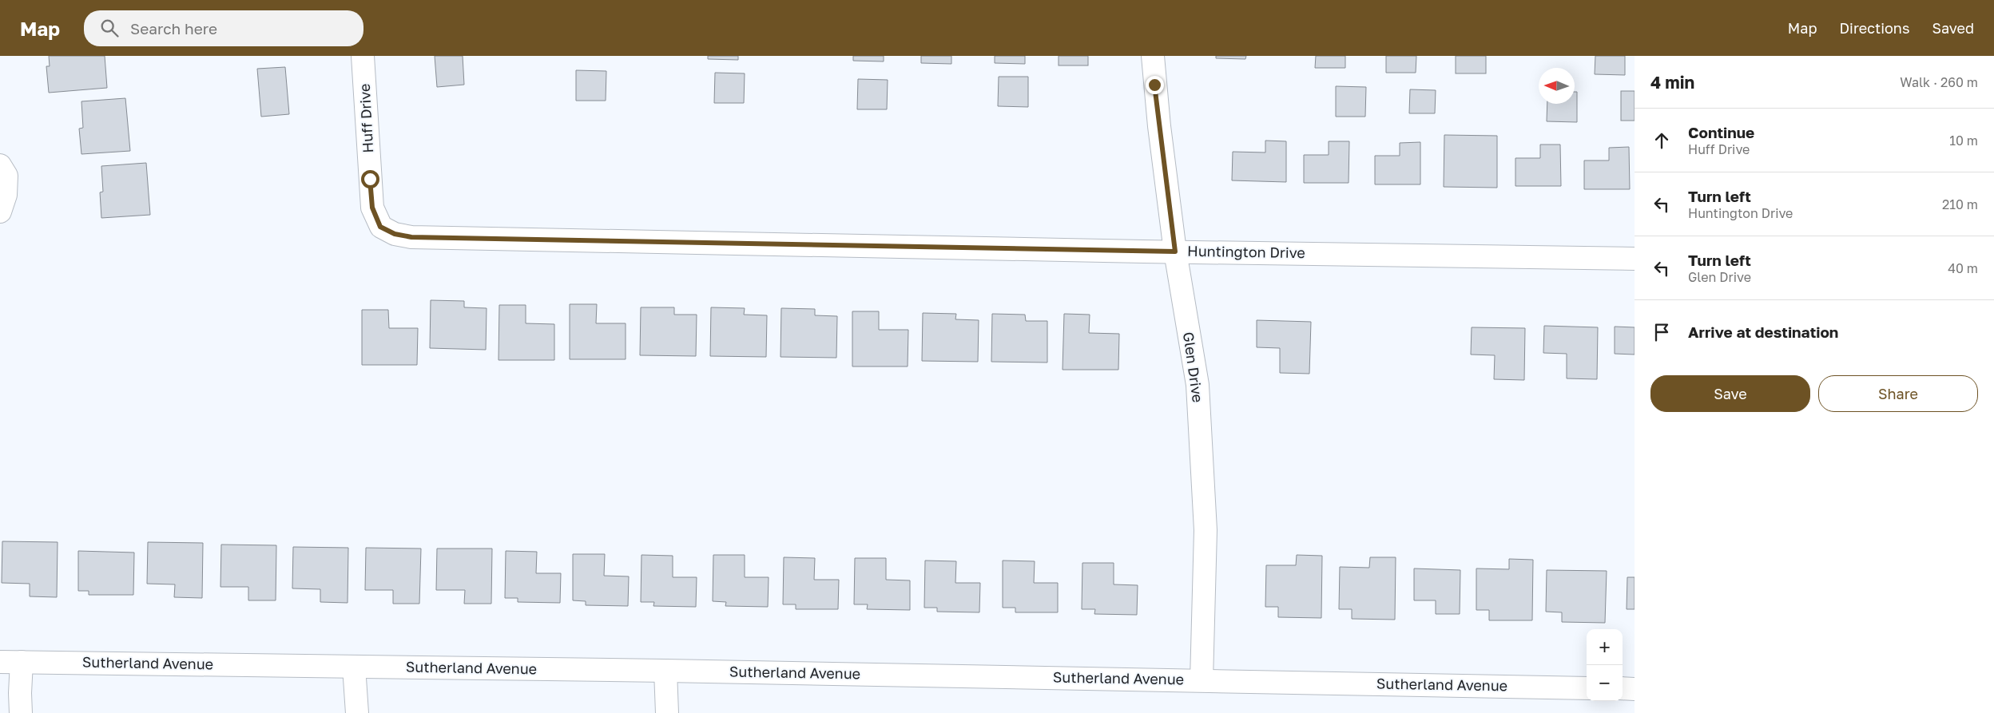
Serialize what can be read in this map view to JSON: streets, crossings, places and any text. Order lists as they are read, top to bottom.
{
  "streets": {
    "street": [
      "Huff Drive",
      "Huntington Drive",
      "Glen Drive",
      "Sutherland Avenue"
    ]
  },
  "crossings": [
    ["Huff Drive", "Huntington Drive"],
    ["Huntington Drive", "Glen Drive"],
    ["Glen Drive", "Sutherland Avenue"]
  ],
  "north": "left",
  "page": {
    "header": "Map",
    "search": "Search here",
    "nav": ["Map", "Directions", "Saved"],
    "heading": ["4 min", "Walk · 260 m"],
    "list": [
      ["Continue", "Huff Drive", "10 m"],
      ["Turn left", "Huntington Drive", "210 m"],
      ["Turn left", "Glen Drive", "40 m"],
      "Arrive at destination"
    ],
    "buttons": ["Save", "Share"],
    "map_buttons": ["+", "−"]
  }
}
